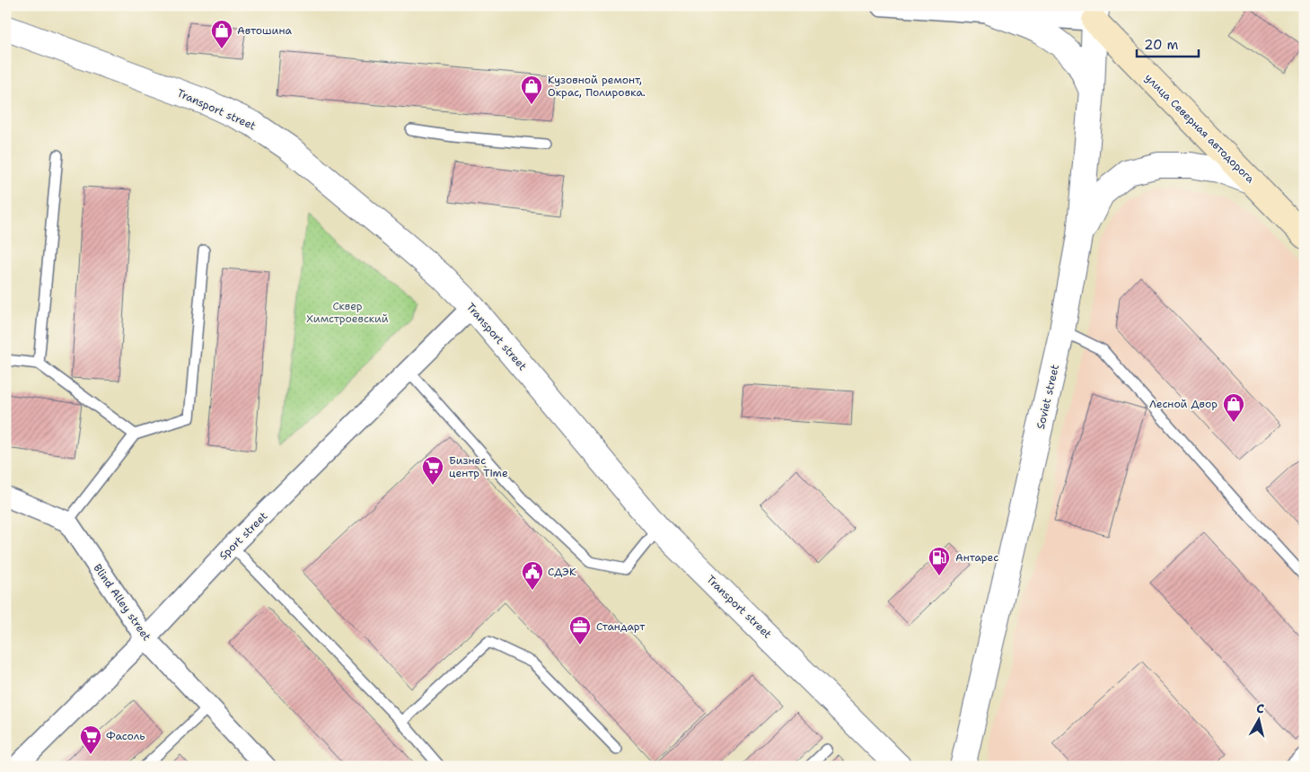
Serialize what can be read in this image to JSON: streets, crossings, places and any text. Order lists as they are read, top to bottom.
{
  "streets": {
    "main road": ["улица Северная автодорога"],
    "street": [
      "Transport street",
      "Soviet street",
      "Sport street",
      "Blind Alley street"
    ]
  },
  "crossings": [
    ["Transport street", "Sport street"],
    ["улица Северная автодорога", "Soviet street"],
    ["Sport street", "Blind Alley street"]
  ],
  "parks": ["Сквер Химстроевский"],
  "places": {
    "shop": ["Автошина", "Кузовной ремонт, Окрас, Полировка.", "Лесной Двор"],
    "supermarket": ["Бизнес центр Time", "Фасоль"],
    "fuel station": ["Антарес"],
    "public building": ["СДЭК"],
    "office": ["Стандарт"]
  },
  "scale_bar": "20 m",
  "north": "top"
}
